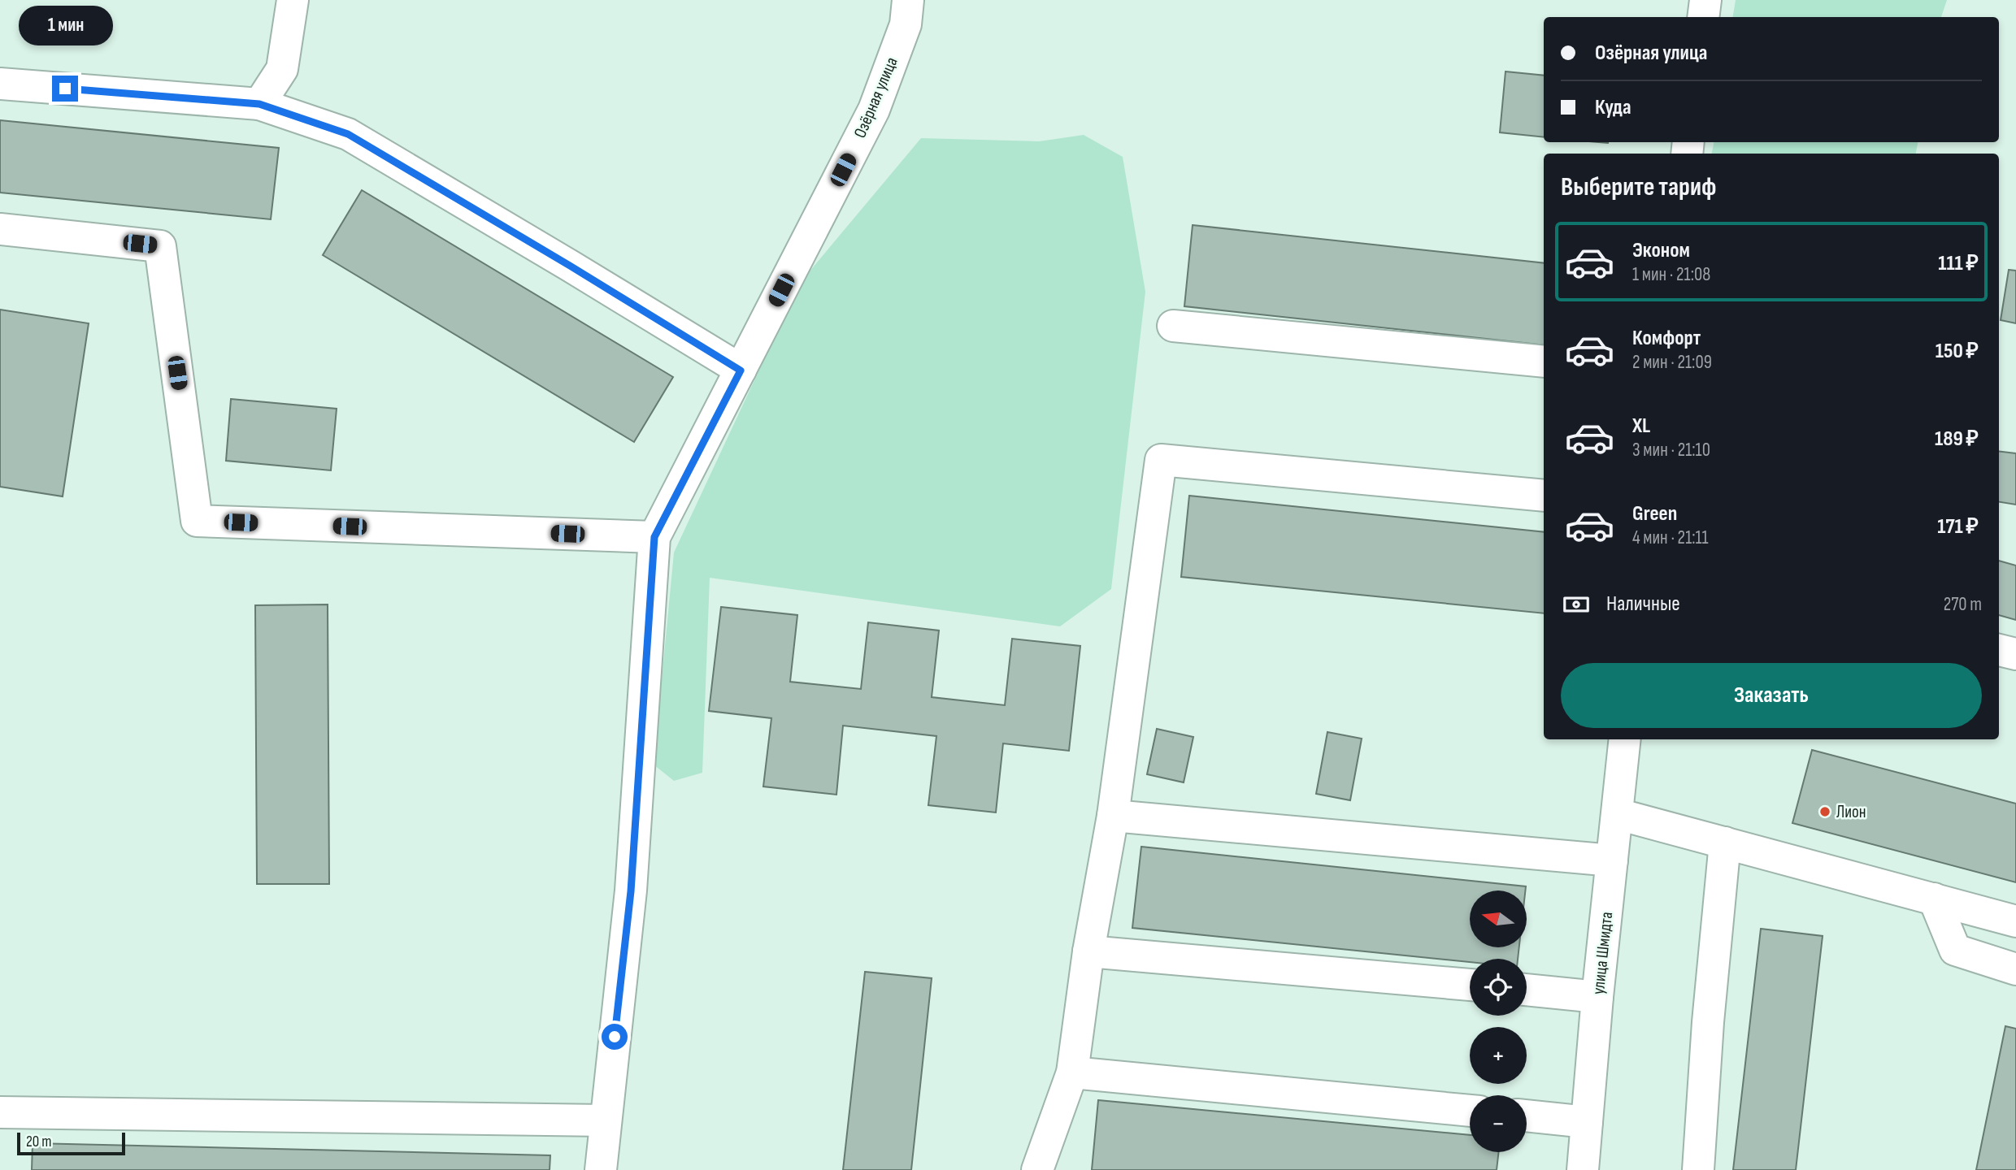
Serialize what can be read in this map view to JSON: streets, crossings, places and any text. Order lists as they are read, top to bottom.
{
  "streets": {
    "street": ["Озёрная улица", "улица Шмидта"]
  },
  "places": ["Лион"],
  "scale_bar": "20 m",
  "north": "left",
  "page": {
    "bubble": "1 мин",
    "banner": ["Озёрная улица", "Куда"],
    "heading": "Выберите тариф",
    "list": [
      {
        "name": "Эконом",
        "note": "1 мин · 21:08",
        "value": "111 ₽"
      },
      {
        "name": "Комфорт",
        "note": "2 мин · 21:09",
        "value": "150 ₽"
      },
      {
        "name": "XL",
        "note": "3 мин · 21:10",
        "value": "189 ₽"
      },
      {
        "name": "Green",
        "note": "4 мин · 21:11",
        "value": "171 ₽"
      }
    ],
    "pay": ["Наличные", "270 m"],
    "buttons": "Заказать",
    "map_buttons": ["+", "−"],
    "scale": "20 m"
  }
}
